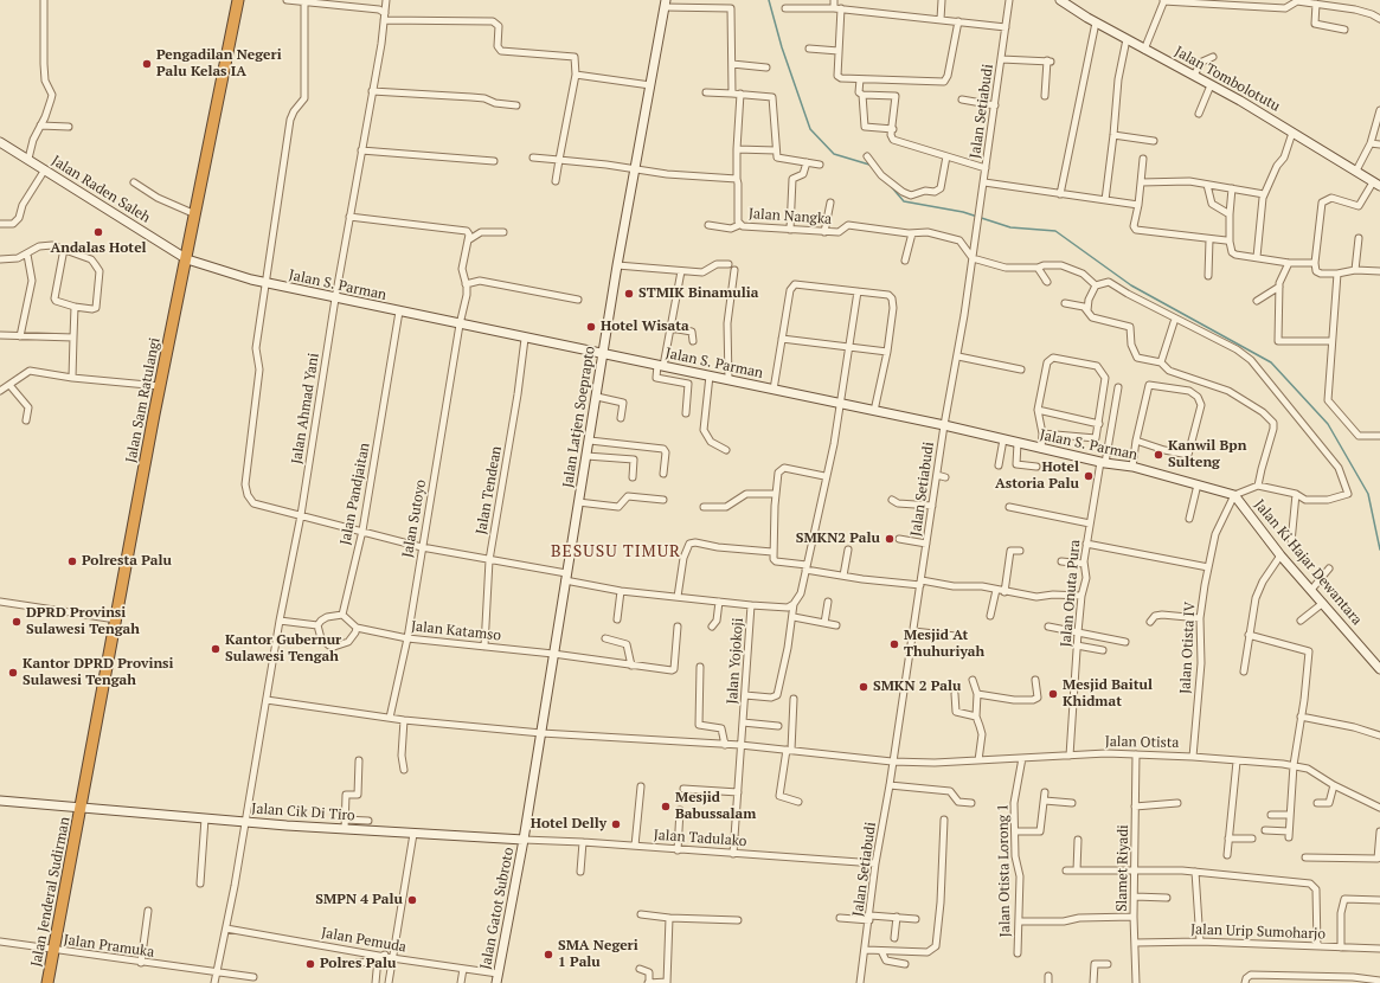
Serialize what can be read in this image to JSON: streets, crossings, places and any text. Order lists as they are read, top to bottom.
{
  "streets": {
    "highway": ["Jalan Sam Ratulangi", "Jalan Jenderal Sudirman"],
    "street": [
      "Jalan Tombolotutu",
      "Jalan Setiabudi",
      "Jalan Raden Saleh",
      "Jalan Nangka",
      "Jalan S. Parman",
      "Jalan Ahmad Yani",
      "Jalan Latjen Soeprapto",
      "Jalan Tendean",
      "Jalan Pandjaitan",
      "Jalan Sutoyo",
      "Jalan Ki Hajar Dewantara",
      "Jalan Onuta Pura",
      "Jalan Katamso",
      "Jalan Otista IV",
      "Jalan Yojokoji",
      "Jalan Otista",
      "Jalan Cik Di Tiro",
      "Jalan Tadulako",
      "Slamet Riyadi",
      "Jalan Otista Lorong 1",
      "Jalan Gatot Subroto",
      "Jalan Urip Sumoharjo",
      "Jalan Pemuda",
      "Jalan Pramuka"
    ]
  },
  "crossings": [
    ["Jalan Setiabudi", "Jalan Nangka"],
    ["Jalan Setiabudi", "Jalan S. Parman"],
    ["Jalan Setiabudi", "Jalan Otista"],
    ["Jalan Setiabudi", "Jalan Tadulako"],
    ["Jalan Raden Saleh", "Jalan S. Parman"],
    ["Jalan Raden Saleh", "Jalan Sam Ratulangi"],
    ["Jalan S. Parman", "Jalan Sam Ratulangi"],
    ["Jalan S. Parman", "Jalan Ahmad Yani"],
    ["Jalan S. Parman", "Jalan Latjen Soeprapto"],
    ["Jalan S. Parman", "Jalan Tendean"],
    ["Jalan S. Parman", "Jalan Pandjaitan"],
    ["Jalan S. Parman", "Jalan Sutoyo"],
    ["Jalan S. Parman", "Jalan Ki Hajar Dewantara"],
    ["Jalan S. Parman", "Jalan Onuta Pura"],
    ["Jalan S. Parman", "Jalan Otista IV"],
    ["Jalan Sam Ratulangi", "Jalan Cik Di Tiro"],
    ["Jalan Sam Ratulangi", "Jalan Jenderal Sudirman"],
    ["Jalan Ahmad Yani", "Jalan Otista"],
    ["Jalan Ahmad Yani", "Jalan Cik Di Tiro"],
    ["Jalan Ahmad Yani", "Jalan Pemuda"],
    ["Jalan Ahmad Yani", "Jalan Pramuka"],
    ["Jalan Latjen Soeprapto", "Jalan Katamso"],
    ["Jalan Latjen Soeprapto", "Jalan Otista"],
    ["Jalan Latjen Soeprapto", "Jalan Cik Di Tiro"],
    ["Jalan Latjen Soeprapto", "Jalan Tadulako"],
    ["Jalan Latjen Soeprapto", "Jalan Gatot Subroto"],
    ["Jalan Tendean", "Jalan Katamso"],
    ["Jalan Pandjaitan", "Jalan Katamso"],
    ["Jalan Sutoyo", "Jalan Katamso"],
    ["Jalan Sutoyo", "Jalan Otista"],
    ["Jalan Ki Hajar Dewantara", "Jalan Otista IV"],
    ["Jalan Onuta Pura", "Jalan Otista"],
    ["Jalan Otista IV", "Jalan Otista"],
    ["Jalan Yojokoji", "Jalan Otista"],
    ["Jalan Yojokoji", "Jalan Tadulako"],
    ["Jalan Otista", "Slamet Riyadi"],
    ["Jalan Otista", "Jalan Otista Lorong 1"],
    ["Jalan Cik Di Tiro", "Jalan Tadulako"],
    ["Jalan Cik Di Tiro", "Jalan Jenderal Sudirman"],
    ["Jalan Cik Di Tiro", "Jalan Gatot Subroto"],
    ["Jalan Tadulako", "Jalan Gatot Subroto"],
    ["Slamet Riyadi", "Jalan Urip Sumoharjo"],
    ["Jalan Jenderal Sudirman", "Jalan Pramuka"],
    ["Jalan Gatot Subroto", "Jalan Pemuda"]
  ],
  "districts": ["BESUSU TIMUR"],
  "places": [
    "Pengadilan Negeri Palu Kelas IA",
    "Andalas Hotel",
    "STMIK Binamulia",
    "Hotel Wisata",
    "Kanwil Bpn Sulteng",
    "Hotel Astoria Palu",
    "SMKN2 Palu",
    "Polresta Palu",
    "DPRD Provinsi Sulawesi Tengah",
    "Mesjid At Thuhuriyah",
    "Kantor Gubernur Sulawesi Tengah",
    "Kantor DPRD Provinsi Sulawesi Tengah",
    "SMKN 2 Palu",
    "Mesjid Baitul Khidmat",
    "Mesjid Babussalam",
    "Hotel Delly",
    "SMPN 4 Palu",
    "SMA Negeri 1 Palu",
    "Polres Palu"
  ]
}
